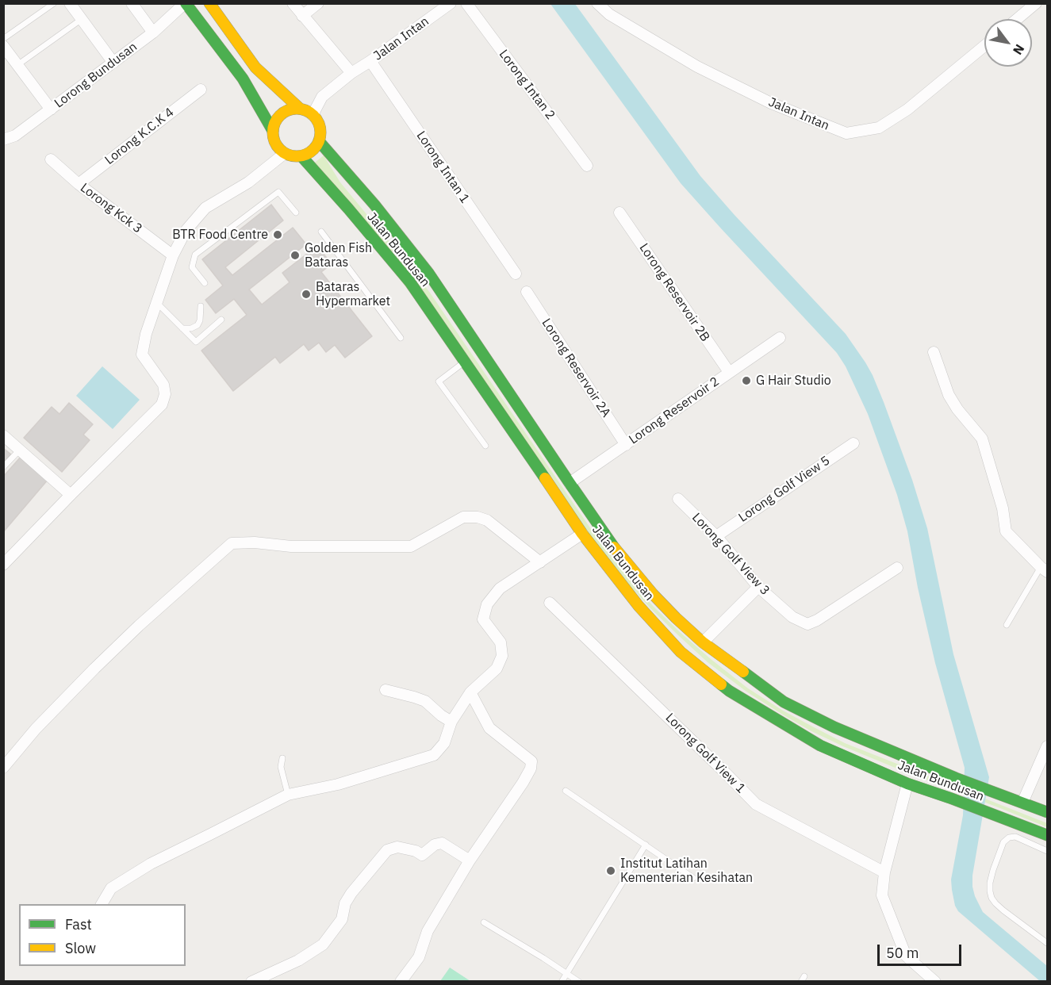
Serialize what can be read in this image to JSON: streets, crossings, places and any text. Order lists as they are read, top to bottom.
{
  "streets": {
    "main road": ["Jalan Bundusan"],
    "street": [
      "Jalan Intan",
      "Lorong Bundusan",
      "Lorong Intan 2",
      "Lorong K.C.K 4",
      "Lorong Intan 1",
      "Lorong Kck 3",
      "Lorong Reservoir 2B",
      "Lorong Reservoir 2A",
      "Lorong Reservoir 2",
      "Lorong Golf View 5",
      "Lorong Golf View 3",
      "Lorong Golf View 1"
    ]
  },
  "crossings": [
    ["Jalan Intan", "Lorong Intan 1"],
    ["Jalan Intan", "Jalan Bundusan"],
    ["Lorong K.C.K 4", "Lorong Kck 3"],
    ["Jalan Bundusan", "Lorong Reservoir 2"],
    ["Lorong Reservoir 2B", "Lorong Reservoir 2"],
    ["Lorong Reservoir 2A", "Lorong Reservoir 2"],
    ["Lorong Golf View 5", "Lorong Golf View 3"]
  ],
  "places": [
    "BTR Food Centre",
    "Golden Fish Bataras",
    "Bataras Hypermarket",
    "G Hair Studio",
    "Institut Latihan Kementerian Kesihatan"
  ],
  "legend": ["Fast", "Slow"],
  "scale_bar": "50 m",
  "north": "bottom right"
}
